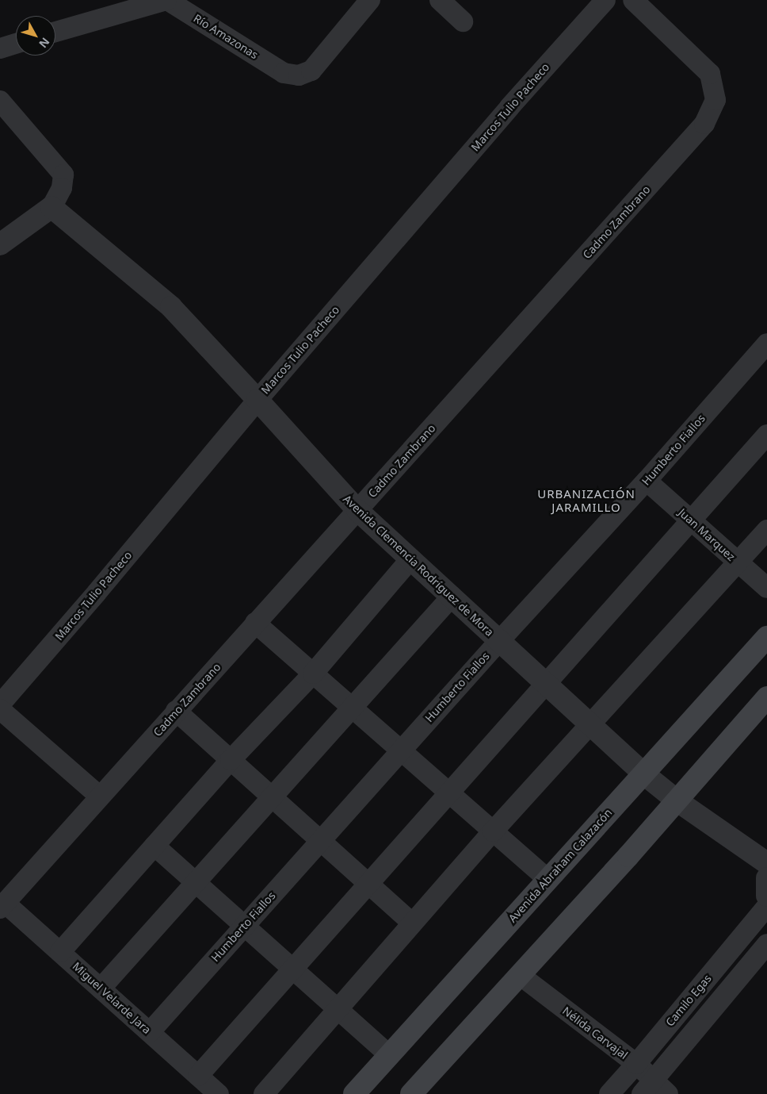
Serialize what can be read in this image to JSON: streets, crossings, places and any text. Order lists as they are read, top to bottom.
{
  "streets": {
    "main road": ["Avenida Abraham Calazacón"],
    "street": [
      "Río Amazonas",
      "Marcos Tulio Pacheco",
      "Cadmo Zambrano",
      "Humberto Fiallos",
      "Juan Marquez",
      "Avenida Clemencia Rodríguez de Mora",
      "Miguel Velarde Jara",
      "Camilo Egas",
      "Nélida Carvajal"
    ]
  },
  "crossings": [
    ["Marcos Tulio Pacheco", "Avenida Clemencia Rodríguez de Mora"],
    ["Cadmo Zambrano", "Avenida Clemencia Rodríguez de Mora"],
    ["Cadmo Zambrano", "Miguel Velarde Jara"],
    ["Humberto Fiallos", "Juan Marquez"],
    ["Humberto Fiallos", "Avenida Clemencia Rodríguez de Mora"],
    ["Humberto Fiallos", "Miguel Velarde Jara"],
    ["Avenida Clemencia Rodríguez de Mora", "Avenida Abraham Calazacón"],
    ["Camilo Egas", "Nélida Carvajal"]
  ],
  "districts": ["URBANIZACIÓN JARAMILLO"],
  "north": "bottom right"
}
